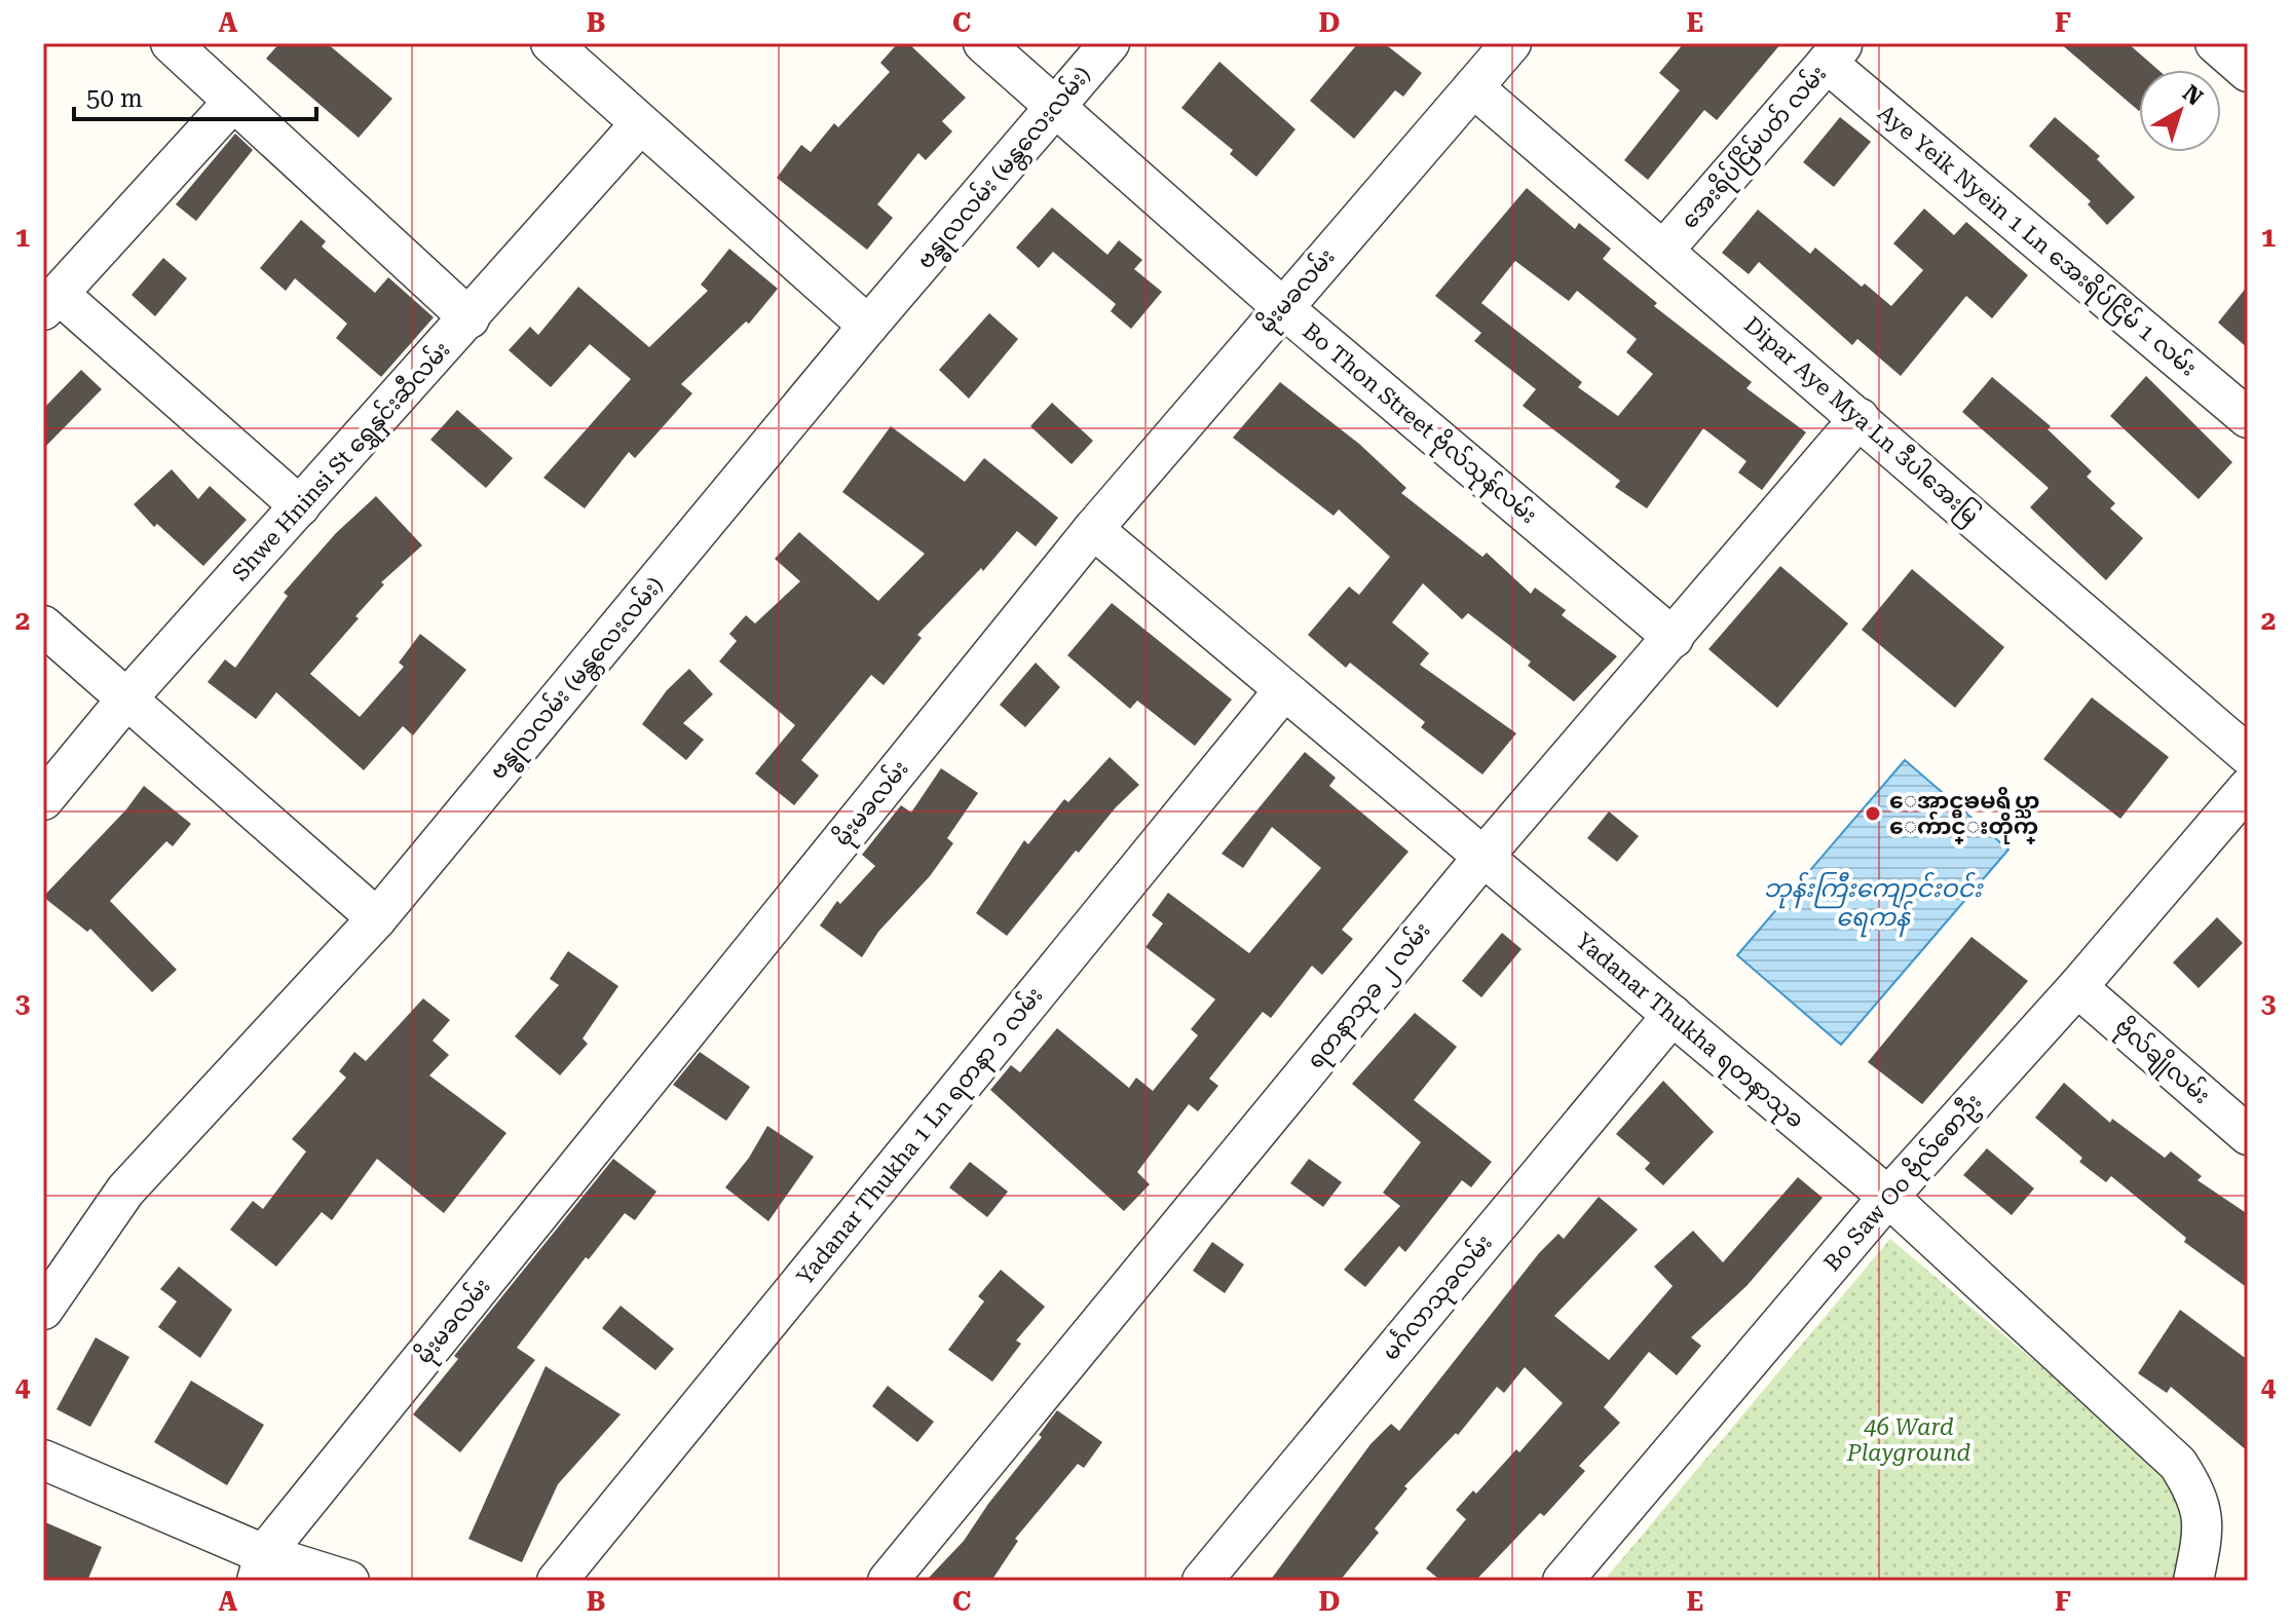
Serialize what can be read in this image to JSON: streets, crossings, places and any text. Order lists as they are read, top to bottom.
{
  "streets": {
    "street": [
      "အေးရိပ်ငြိမ်ပတ် လမ်း",
      "ဗန္ဓုလလမ်း (မန္တလေးလမ်း)",
      "Aye Yeik Nyein 1 Ln အေးရိပ်ငြိမ် 1 လမ်း",
      "မိုးမခလမ်း",
      "Dipar Aye Mya Ln ဒီပါအေးမြ",
      "Bo Thon Street ဗိုလ်သုန်လမ်း",
      "Shwe Hninsi St ရွှေနှင်းဆီလမ်း",
      "ရတနာသုခ ၂ လမ်း",
      "Yadanar Thukha ရတနာသုခ",
      "ဗိုလ်ချိုလမ်း",
      "Yadanar Thukha 1 Ln ရတနာ ၁ လမ်း",
      "Bo Saw Oo ဗိုလ်စောဦး",
      "မင်္ဂလာသုခလမ်း"
    ]
  },
  "crossings": [
    ["အေးရိပ်ငြိမ်ပတ် လမ်း", "Aye Yeik Nyein 1 Ln အေးရိပ်ငြိမ် 1 လမ်း"],
    ["အေးရိပ်ငြိမ်ပတ် လမ်း", "Dipar Aye Mya Ln ဒီပါအေးမြ"],
    ["ဗန္ဓုလလမ်း (မန္တလေးလမ်း)", "Bo Thon Street ဗိုလ်သုန်လမ်း"],
    ["မိုးမခလမ်း", "Dipar Aye Mya Ln ဒီပါအေးမြ"],
    ["မိုးမခလမ်း", "Bo Thon Street ဗိုလ်သုန်လမ်း"],
    ["မိုးမခလမ်း", "Yadanar Thukha ရတနာသုခ"],
    ["Dipar Aye Mya Ln ဒီပါအေးမြ", "ရတနာသုခ ၂ လမ်း"],
    ["Bo Thon Street ဗိုလ်သုန်လမ်း", "ရတနာသုခ ၂ လမ်း"],
    ["ရတနာသုခ ၂ လမ်း", "Yadanar Thukha ရတနာသုခ"],
    ["Yadanar Thukha ရတနာသုခ", "Yadanar Thukha 1 Ln ရတနာ ၁ လမ်း"],
    ["Yadanar Thukha ရတနာသုခ", "Bo Saw Oo ဗိုလ်စောဦး"],
    ["Yadanar Thukha ရတနာသုခ", "မင်္ဂလာသုခလမ်း"],
    ["ဗိုလ်ချိုလမ်း", "Bo Saw Oo ဗိုလ်စောဦး"]
  ],
  "water": ["ဘုန်းကြီးကျောင်းဝင်း ရေကန်"],
  "parks": ["46 Ward Playground"],
  "places": ["ေအာင္ဓၶမရိပ္သာ ေက်ာင္းတိုက္"],
  "scale_bar": "50 m",
  "north": "top right",
  "grid": {
    "columns": [
      "A",
      "B",
      "C",
      "D",
      "E",
      "F"
    ],
    "rows": [
      "1",
      "2",
      "3",
      "4"
    ]
  }
}
